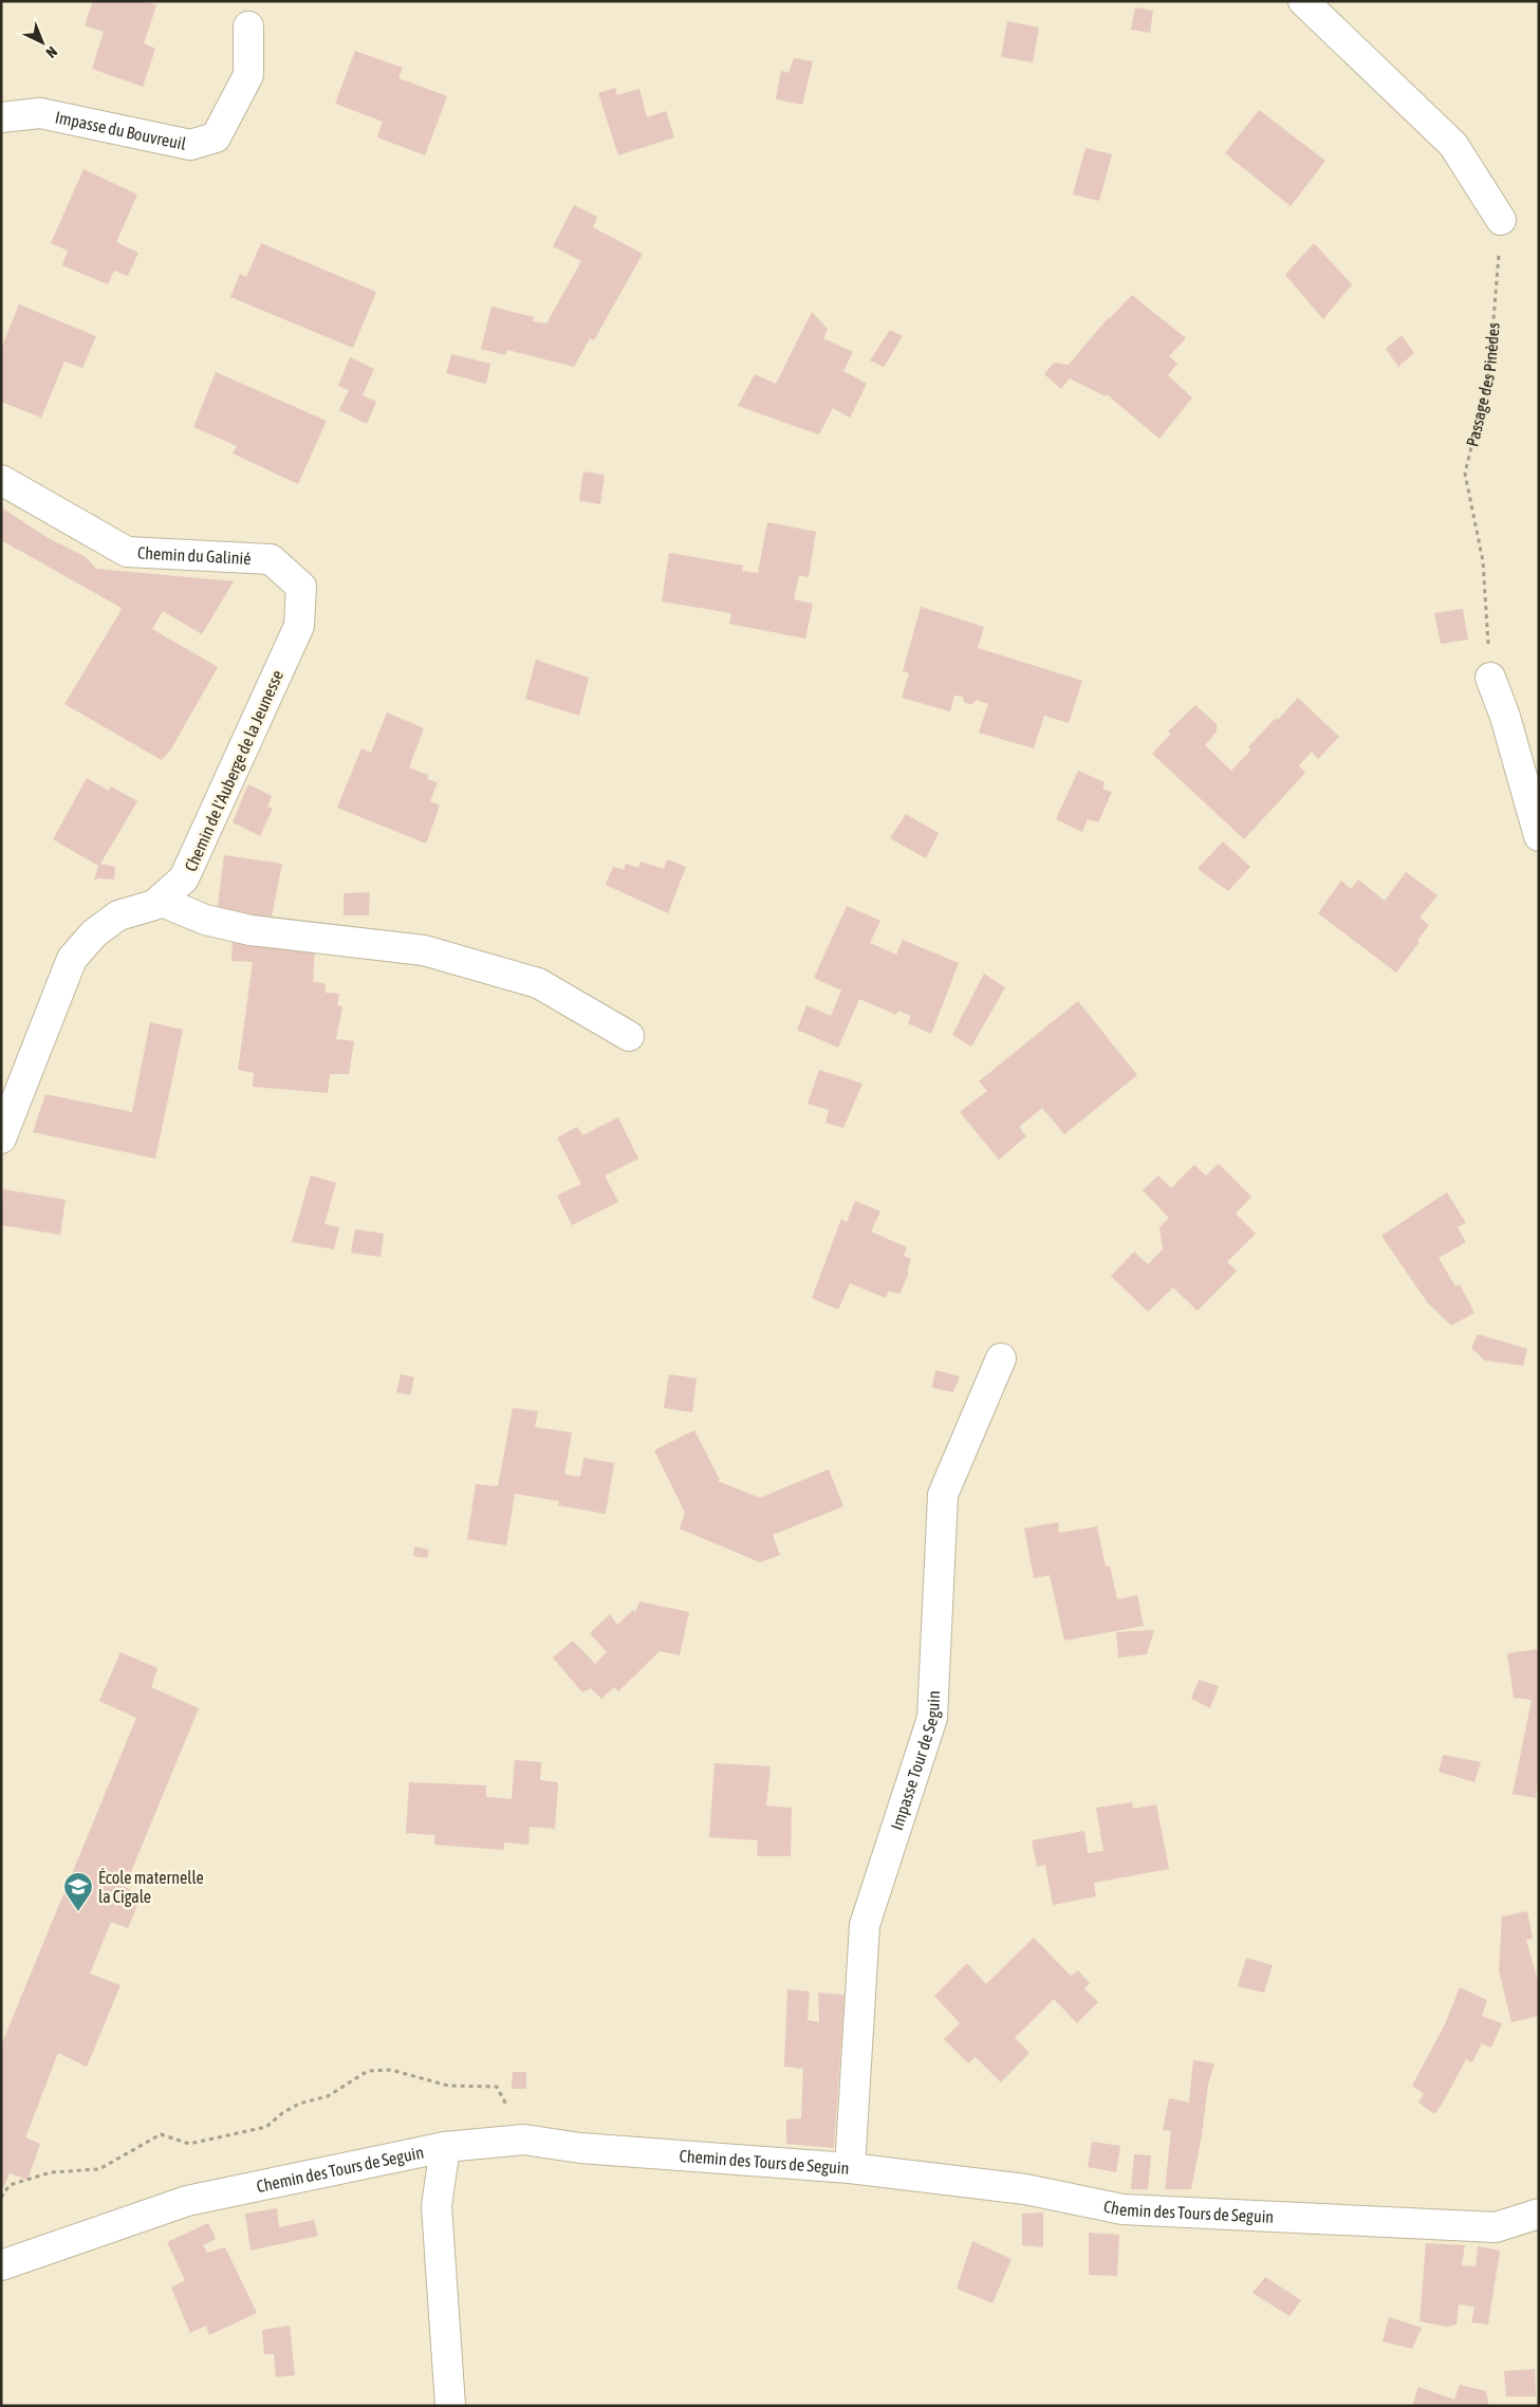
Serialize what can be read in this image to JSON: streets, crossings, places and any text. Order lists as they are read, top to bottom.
{
  "streets": {
    "street": [
      "Impasse du Bouvreuil",
      "Chemin du Galinié",
      "Chemin de l'Auberge de la Jeunesse",
      "Impasse Tour de Seguin",
      "Chemin des Tours de Seguin"
    ],
    "path": ["Passage des Pinèdes"]
  },
  "crossings": [
    ["Chemin du Galinié", "Chemin de l'Auberge de la Jeunesse"],
    ["Impasse Tour de Seguin", "Chemin des Tours de Seguin"]
  ],
  "places": {
    "school or university": ["École maternelle la Cigale"]
  },
  "north": "bottom right"
}
